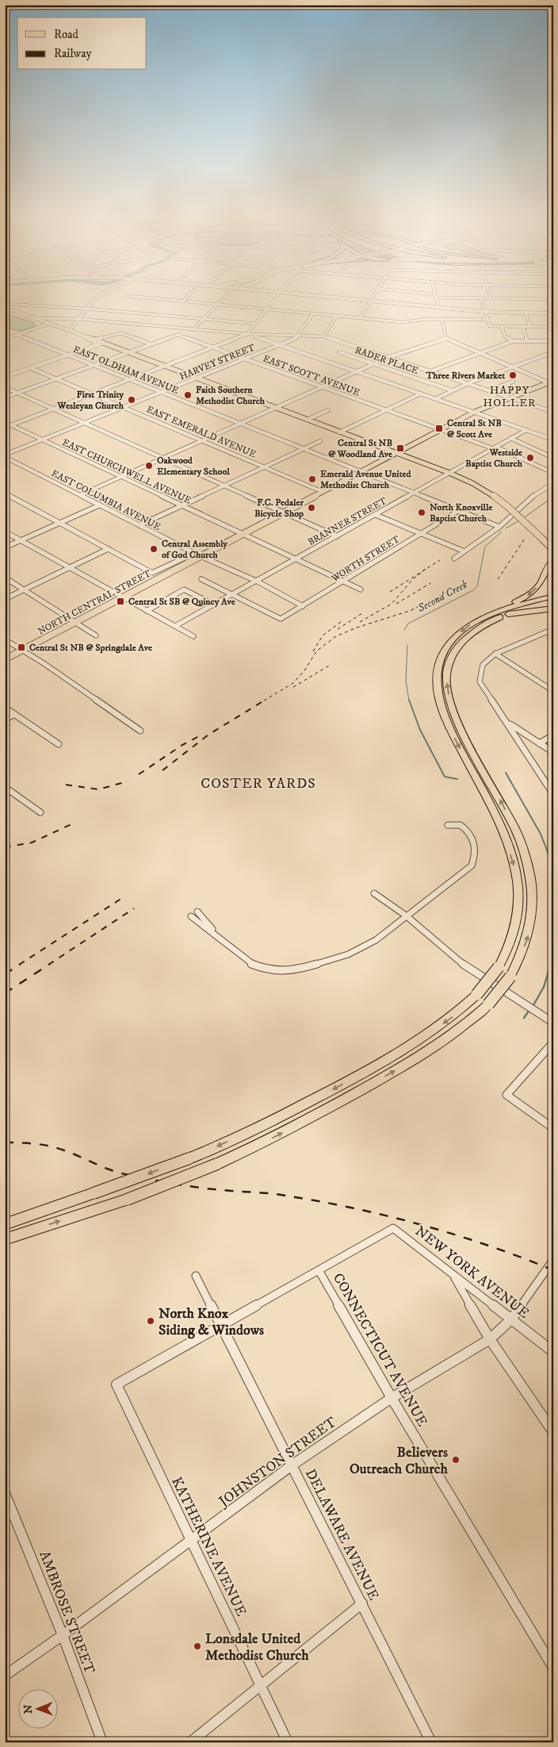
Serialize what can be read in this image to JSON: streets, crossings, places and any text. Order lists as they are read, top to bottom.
{
  "streets": {
    "main road": ["NORTH CENTRAL STREET"],
    "street": [
      "RADER PLACE",
      "HARVEY STREET",
      "EAST OLDHAM AVENUE",
      "EAST SCOTT AVENUE",
      "EAST EMERALD AVENUE",
      "EAST CHURCHWELL AVENUE",
      "EAST COLUMBIA AVENUE",
      "BRANNER STREET",
      "WORTH STREET",
      "NEW YORK AVENUE",
      "CONNECTICUT AVENUE",
      "JOHNSTON STREET",
      "DELAWARE AVENUE",
      "KATHERINE AVENUE",
      "AMBROSE STREET"
    ]
  },
  "crossings": [
    ["HARVEY STREET", "EAST OLDHAM AVENUE"],
    ["HARVEY STREET", "EAST SCOTT AVENUE"],
    ["HARVEY STREET", "EAST EMERALD AVENUE"],
    ["HARVEY STREET", "EAST CHURCHWELL AVENUE"],
    ["HARVEY STREET", "EAST COLUMBIA AVENUE"],
    ["EAST OLDHAM AVENUE", "BRANNER STREET"],
    ["EAST OLDHAM AVENUE", "WORTH STREET"],
    ["EAST OLDHAM AVENUE", "NORTH CENTRAL STREET"],
    ["EAST SCOTT AVENUE", "BRANNER STREET"],
    ["EAST SCOTT AVENUE", "NORTH CENTRAL STREET"],
    ["EAST EMERALD AVENUE", "NORTH CENTRAL STREET"],
    ["EAST CHURCHWELL AVENUE", "BRANNER STREET"],
    ["EAST CHURCHWELL AVENUE", "WORTH STREET"],
    ["EAST CHURCHWELL AVENUE", "NORTH CENTRAL STREET"],
    ["EAST COLUMBIA AVENUE", "BRANNER STREET"],
    ["EAST COLUMBIA AVENUE", "WORTH STREET"],
    ["EAST COLUMBIA AVENUE", "NORTH CENTRAL STREET"],
    ["BRANNER STREET", "WORTH STREET"],
    ["NEW YORK AVENUE", "CONNECTICUT AVENUE"],
    ["NEW YORK AVENUE", "JOHNSTON STREET"],
    ["CONNECTICUT AVENUE", "JOHNSTON STREET"],
    ["JOHNSTON STREET", "DELAWARE AVENUE"],
    ["JOHNSTON STREET", "KATHERINE AVENUE"],
    ["JOHNSTON STREET", "AMBROSE STREET"],
    ["DELAWARE AVENUE", "KATHERINE AVENUE"]
  ],
  "districts": ["HAPPY HOLLER", "COSTER YARDS"],
  "water": ["Second Creek"],
  "places": {
    "other": [
      "Three Rivers Market",
      "Faith Southern Methodist Church",
      "First Trinity Wesleyan Church",
      "Westside Baptist Church",
      "Oakwood Elementary School",
      "Emerald Avenue United Methodist Church",
      "F.C. Pedaler Bicycle Shop",
      "North Knoxville Baptist Church",
      "Central Assembly of God Church",
      "North Knox Siding & Windows",
      "Believers Outreach Church",
      "Lonsdale United Methodist Church"
    ],
    "transit": [
      "Central St NB @ Scott Ave",
      "Central St NB @ Woodland Ave",
      "Central St SB @ Quincy Ave",
      "Central St NB @ Springdale Ave"
    ]
  },
  "legend": ["Road", "Railway"],
  "north": "left"
}
